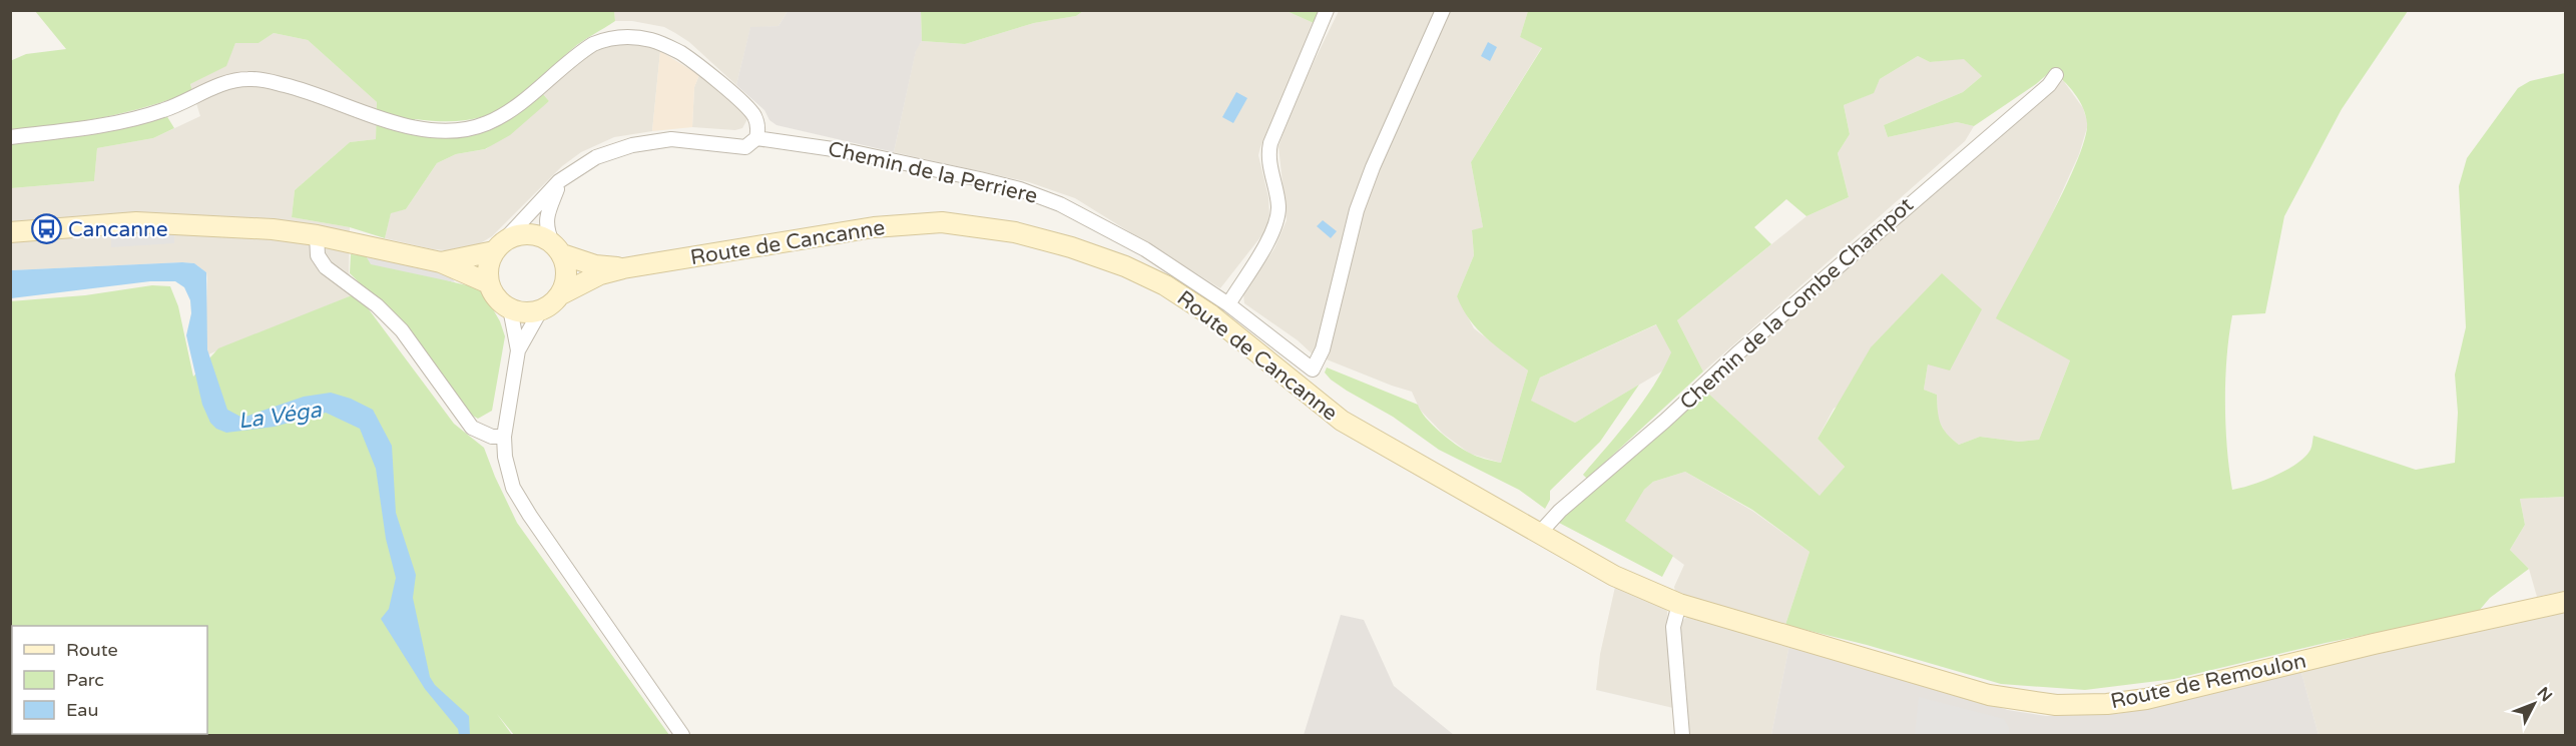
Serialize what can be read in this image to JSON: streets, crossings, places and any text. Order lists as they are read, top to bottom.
{
  "streets": {
    "main road": ["Route de Cancanne", "Route de Remoulon"],
    "street": ["Chemin de la Perriere", "Chemin de la Combe Champot"]
  },
  "crossings": [
    ["Route de Cancanne", "Chemin de la Combe Champot"],
    ["Route de Cancanne", "Route de Remoulon"]
  ],
  "water": ["La Véga"],
  "places": {
    "bus stop": ["Cancanne"]
  },
  "legend": ["Route", "Parc", "Eau"],
  "north": "top right"
}
